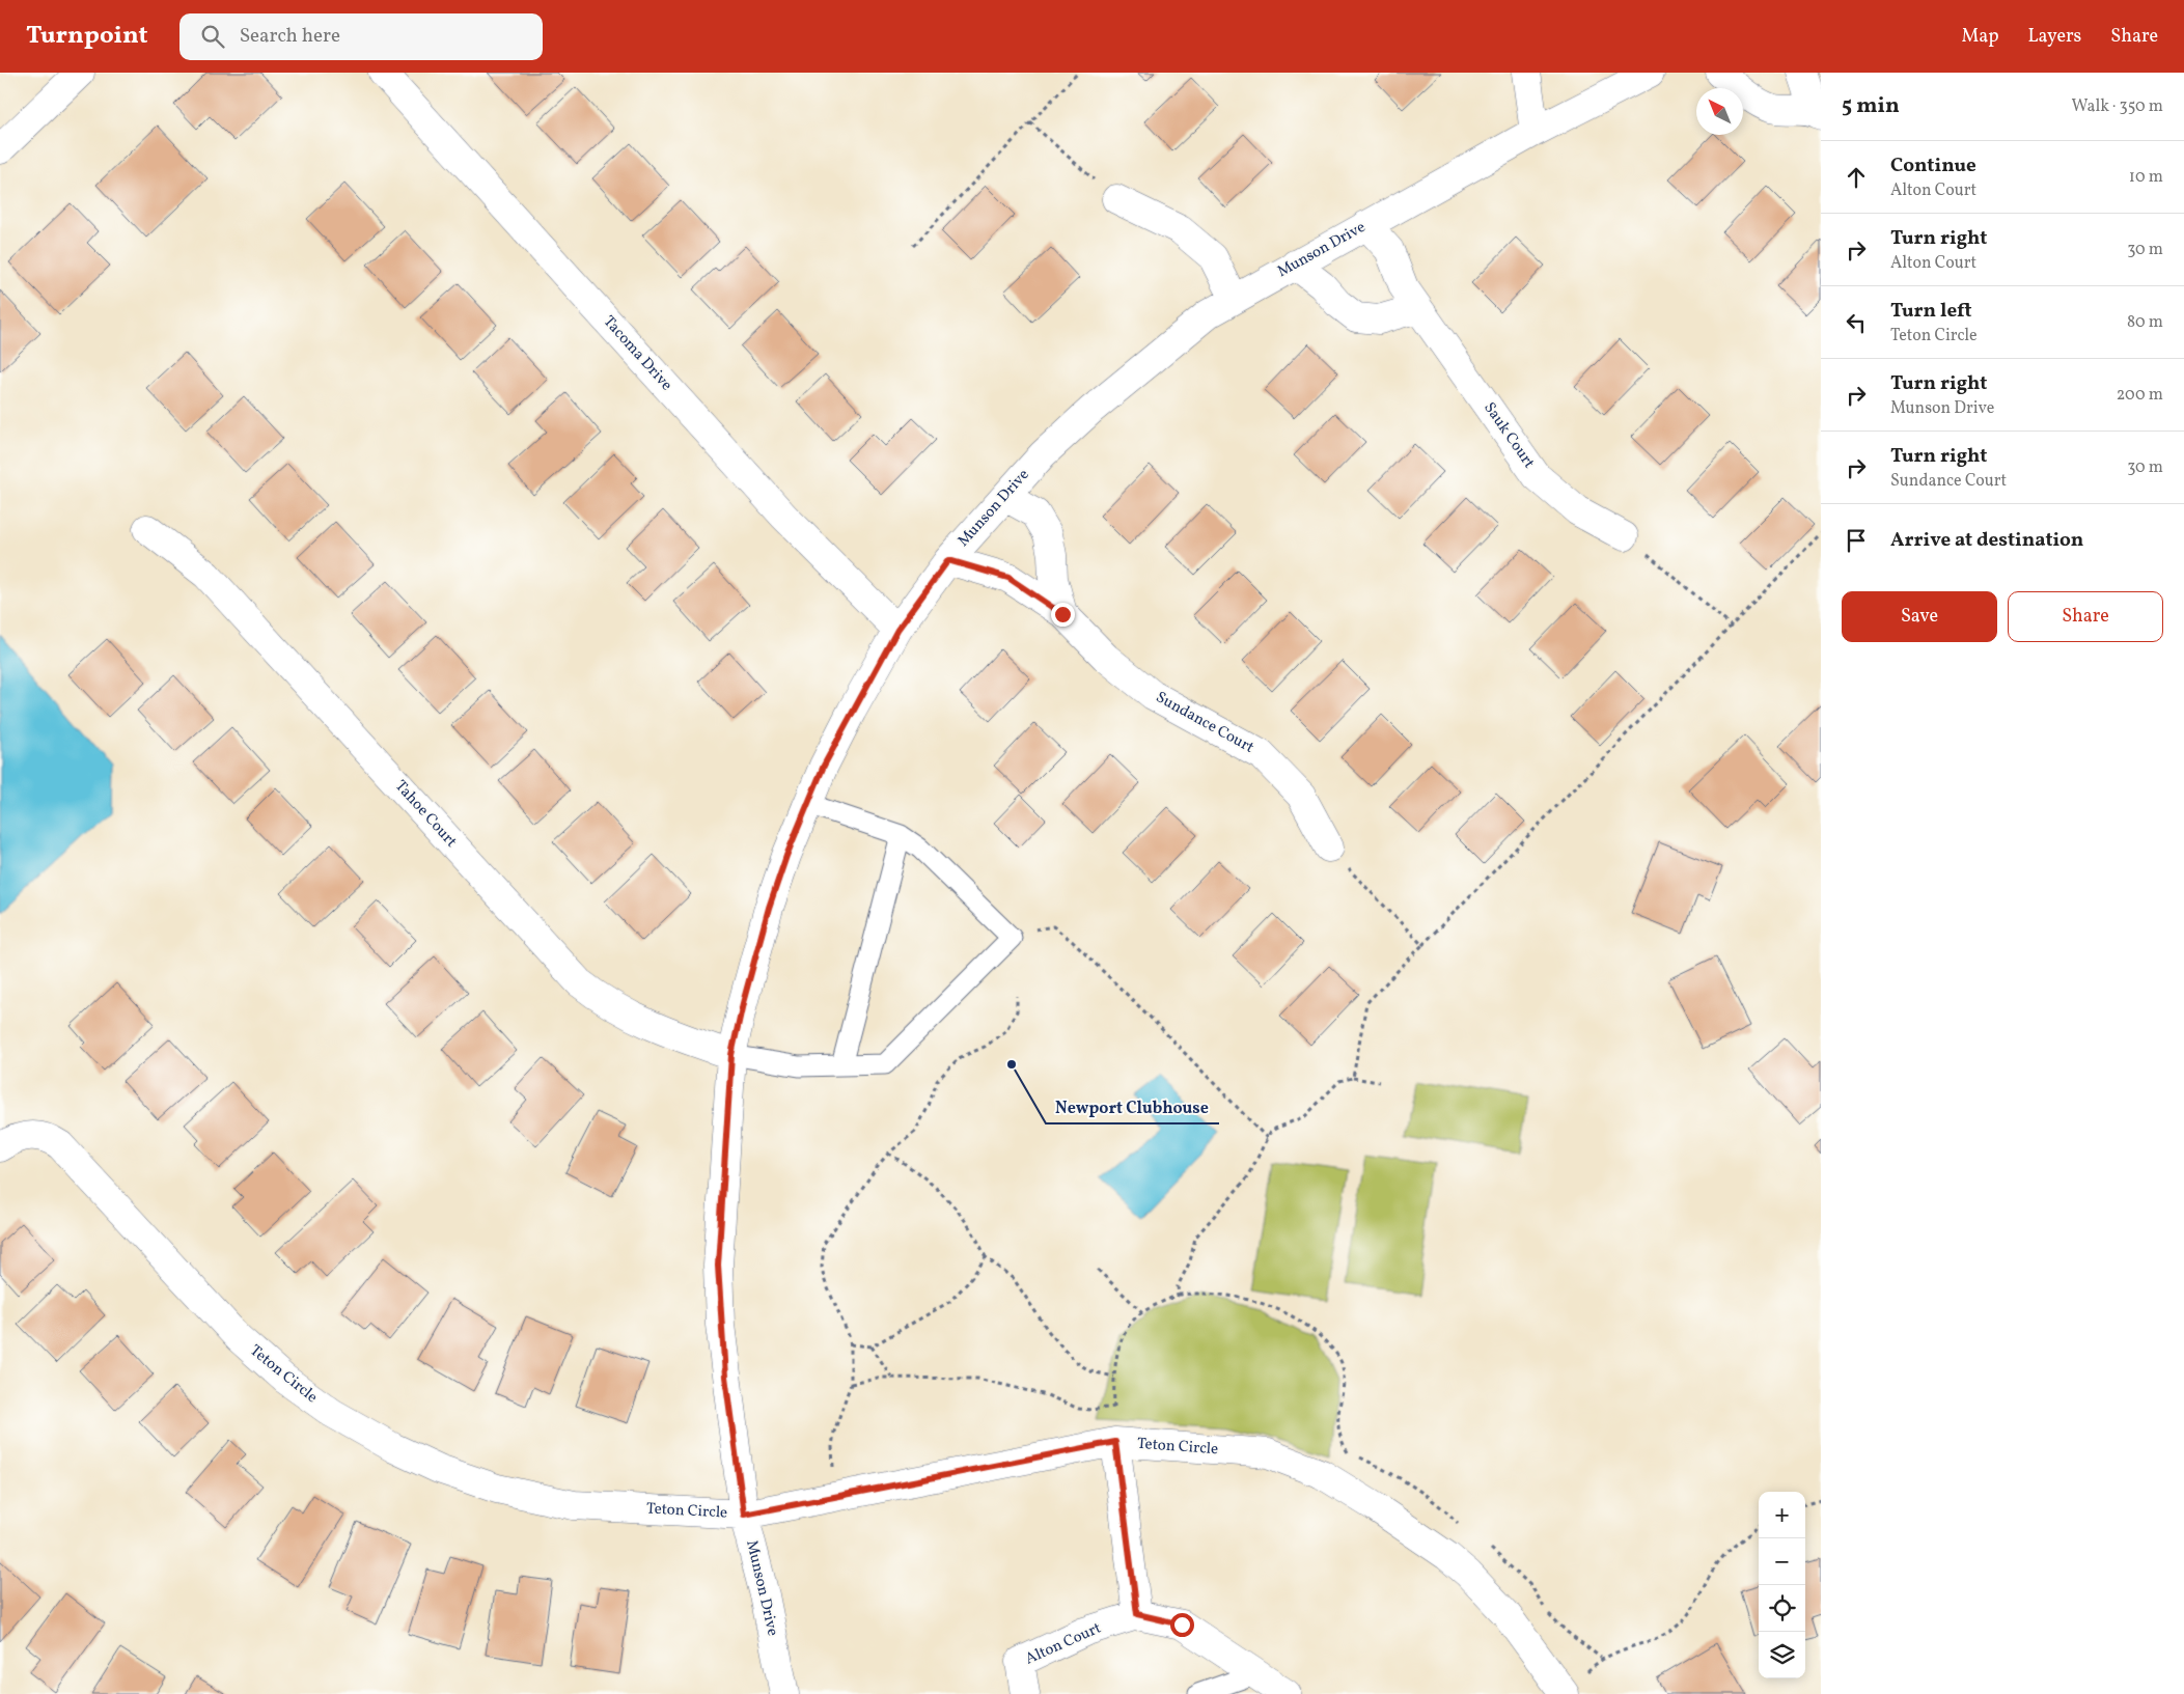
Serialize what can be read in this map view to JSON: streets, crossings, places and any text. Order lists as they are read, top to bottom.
{
  "streets": {
    "street": [
      "Munson Drive",
      "Tacoma Drive",
      "Sauk Court",
      "Sundance Court",
      "Tahoe Court",
      "Teton Circle",
      "Alton Court"
    ]
  },
  "crossings": [
    ["Munson Drive", "Tacoma Drive"],
    ["Munson Drive", "Sauk Court"],
    ["Munson Drive", "Sundance Court"],
    ["Munson Drive", "Tahoe Court"],
    ["Munson Drive", "Teton Circle"]
  ],
  "places": ["Newport Clubhouse"],
  "north": "top left",
  "page": {
    "header": "Turnpoint",
    "search": "Search here",
    "nav": ["Map", "Layers", "Share"],
    "heading": ["5 min", "Walk · 350 m"],
    "list": [
      ["Continue", "Alton Court", "10 m"],
      ["Turn right", "Alton Court", "30 m"],
      ["Turn left", "Teton Circle", "80 m"],
      ["Turn right", "Munson Drive", "200 m"],
      ["Turn right", "Sundance Court", "30 m"],
      "Arrive at destination"
    ],
    "buttons": ["Save", "Share"],
    "map_buttons": ["+", "−"]
  }
}
